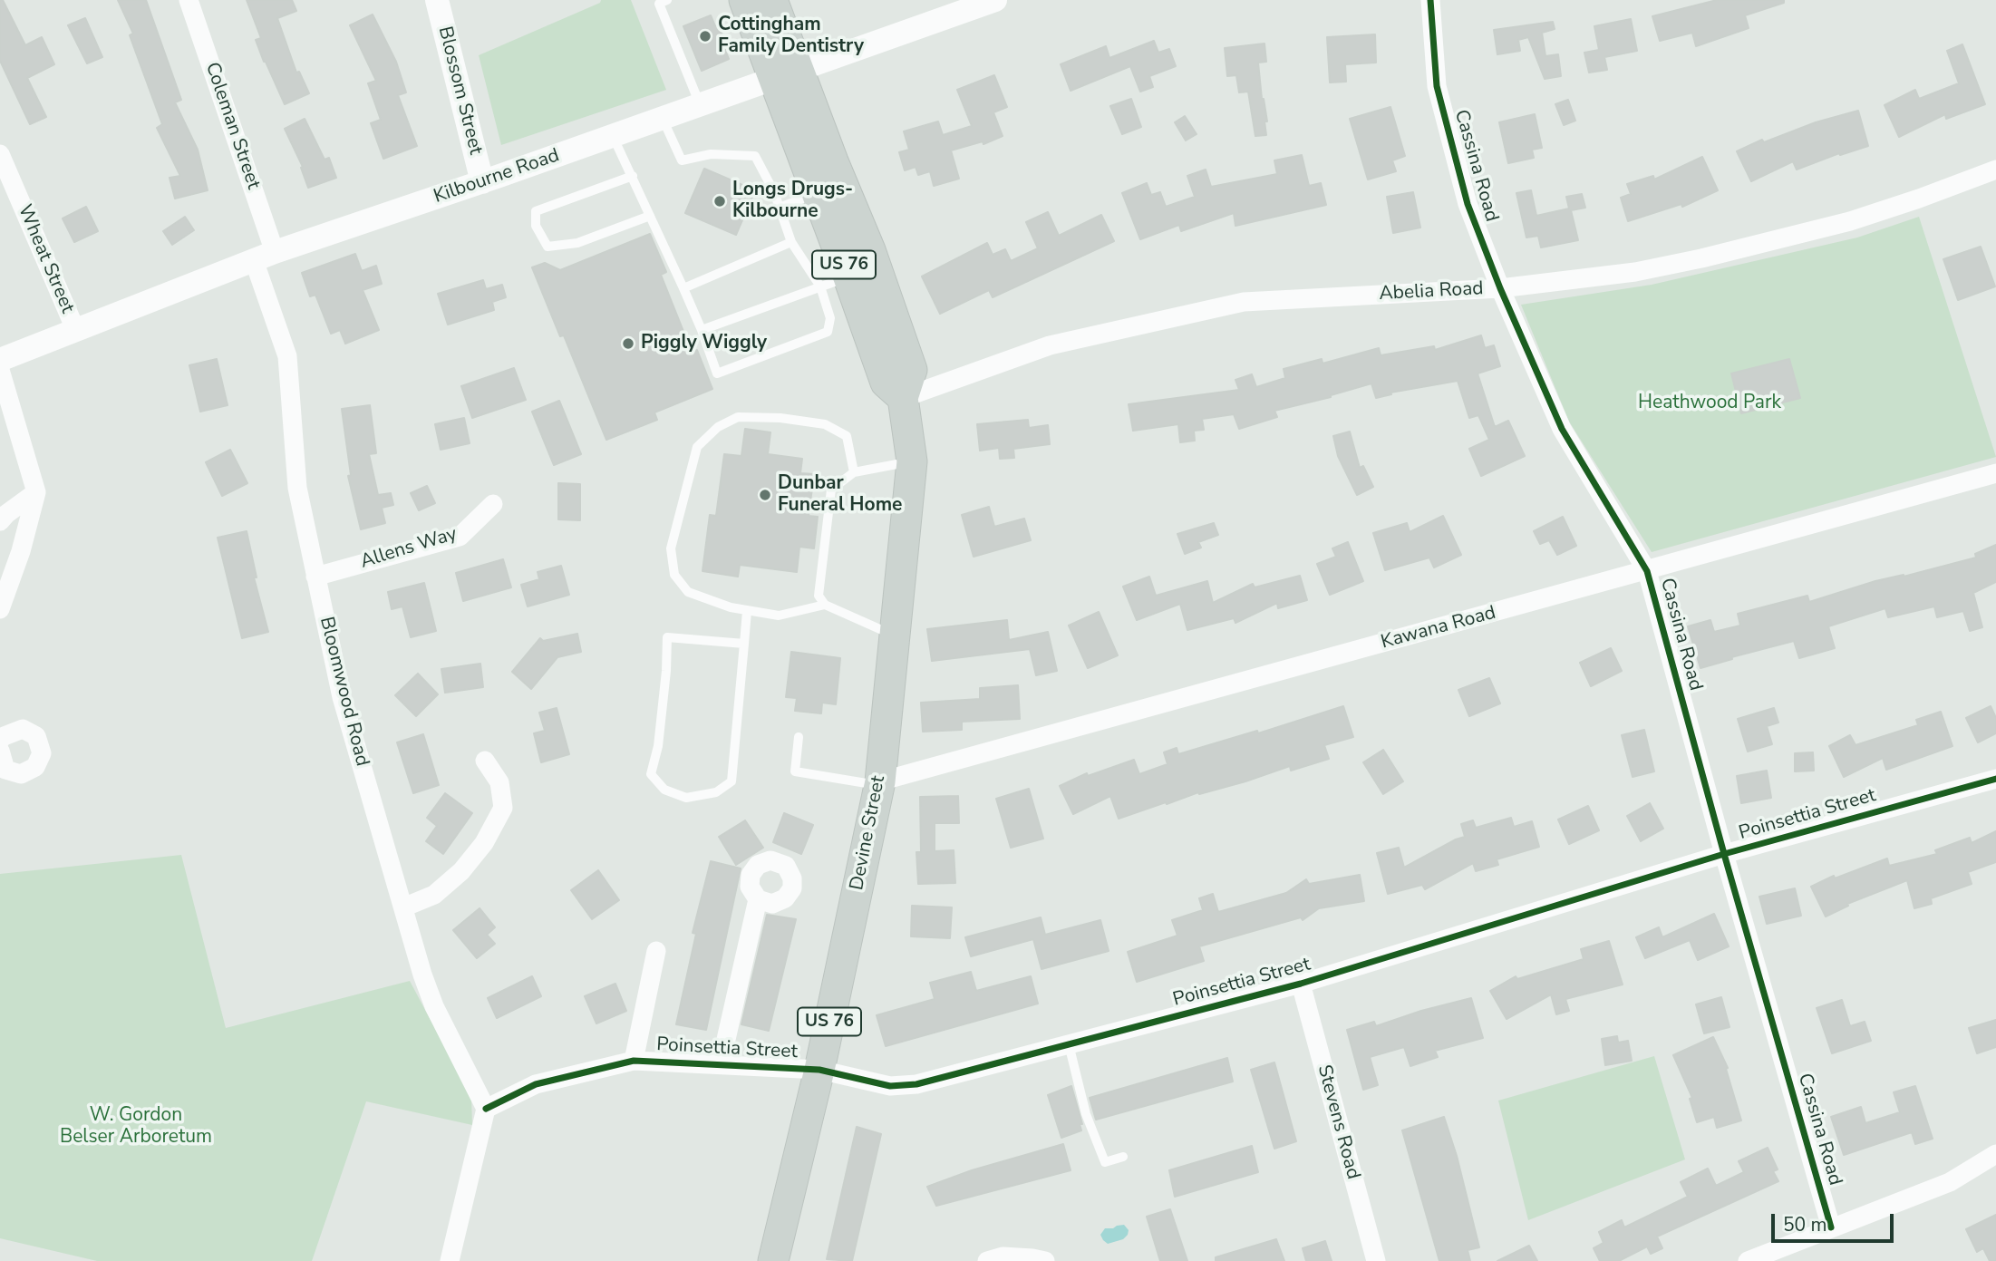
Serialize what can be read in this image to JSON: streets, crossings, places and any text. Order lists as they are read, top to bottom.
{
  "streets": {
    "main road": ["US 76", "Devine Street"],
    "street": [
      "Blossom Street",
      "Coleman Street",
      "Cassina Road",
      "Kilbourne Road",
      "Wheat Street",
      "Abelia Road",
      "Allens Way",
      "Kawana Road",
      "Bloomwood Road",
      "Poinsettia Street",
      "Stevens Road"
    ]
  },
  "crossings": [
    ["Blossom Street", "Kilbourne Road"],
    ["Coleman Street", "Kilbourne Road"],
    ["Coleman Street", "Bloomwood Road"],
    ["Cassina Road", "Abelia Road"],
    ["Cassina Road", "Kawana Road"],
    ["Cassina Road", "Poinsettia Street"],
    ["Kilbourne Road", "Wheat Street"],
    ["Kilbourne Road", "Bloomwood Road"],
    ["Kilbourne Road", "Devine Street"],
    ["Abelia Road", "Devine Street"],
    ["Allens Way", "Bloomwood Road"],
    ["Kawana Road", "Devine Street"],
    ["Bloomwood Road", "Poinsettia Street"],
    ["Poinsettia Street", "Devine Street"],
    ["Poinsettia Street", "Stevens Road"]
  ],
  "parks": ["Heathwood Park", "W. Gordon Belser Arboretum"],
  "places": [
    "Cottingham Family Dentistry",
    "Longs Drugs- Kilbourne",
    "Piggly Wiggly",
    "Dunbar Funeral Home"
  ],
  "scale_bar": "50 m"
}
